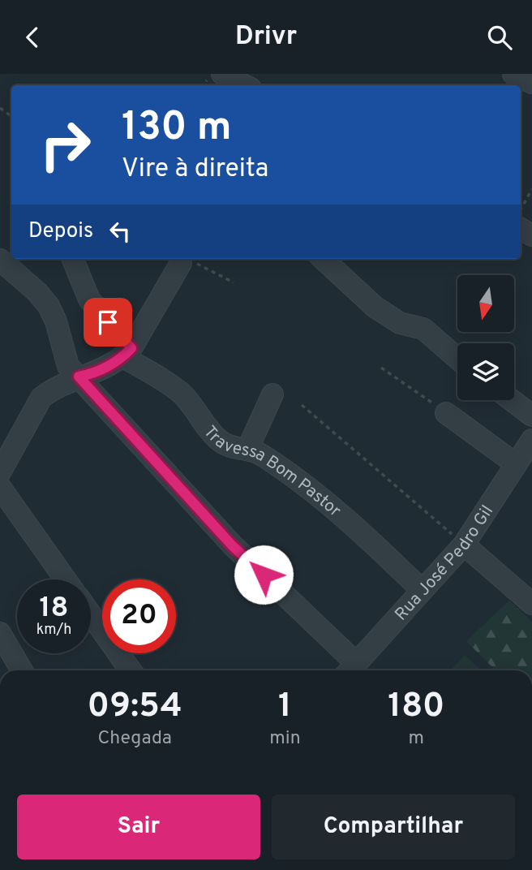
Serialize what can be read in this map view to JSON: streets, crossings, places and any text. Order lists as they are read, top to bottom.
{
  "streets": {
    "street": ["Travessa Bom Pastor", "Rua José Pedro Gil"]
  },
  "crossings": [
    ["Travessa Bom Pastor", "Rua José Pedro Gil"]
  ],
  "north": "bottom",
  "page": {
    "header": "Drivr",
    "turn": ["130 m", "Vire à direita"],
    "then": "Depois",
    "speed": "18 km/h",
    "limit": "20",
    "eta": [
      "09:54",
      "Chegada",
      "1",
      "min",
      "180",
      "m"
    ],
    "buttons": ["Sair", "Compartilhar"]
  }
}
